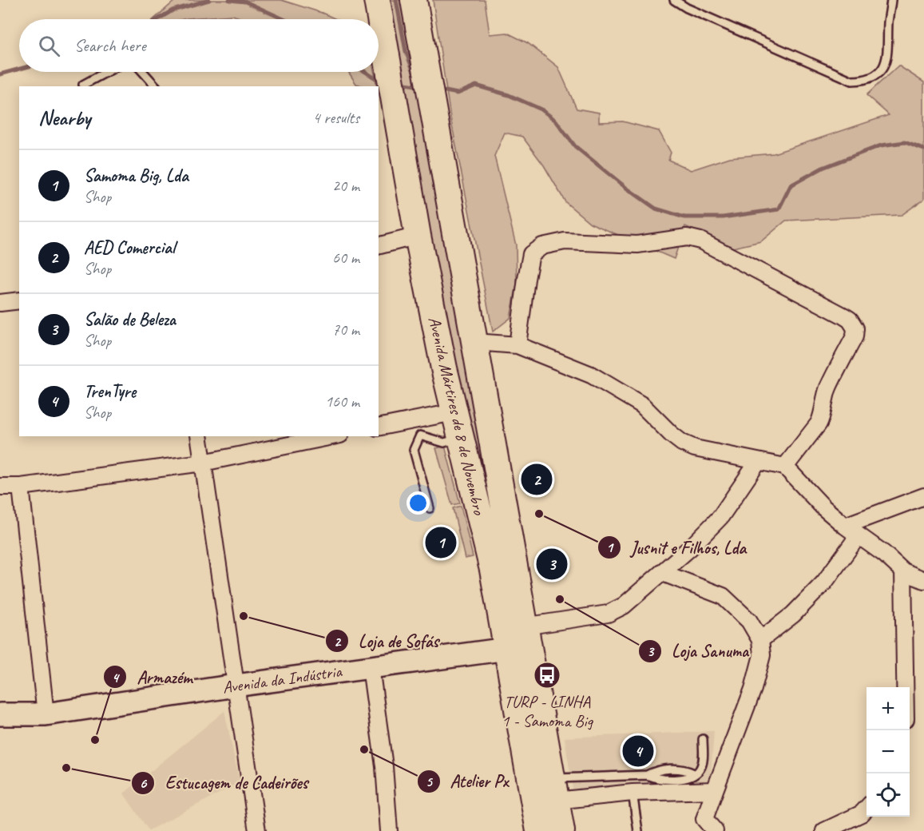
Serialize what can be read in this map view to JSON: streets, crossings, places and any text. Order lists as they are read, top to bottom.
{
  "streets": {
    "main road": ["Avenida Mártires de 8 de Novembro"],
    "street": ["Avenida da Indústria"]
  },
  "crossings": [
    ["Avenida Mártires de 8 de Novembro", "Avenida da Indústria"]
  ],
  "places": {
    "other": [
      "Jusnit e Filhos, Lda",
      "Loja Sanuma",
      "Loja de Sofás",
      "Armazém",
      "Atelier Px",
      "Estucagem de Cadeirões"
    ],
    "bus stop": ["TURP - LINHA 1 - Samoma Big"]
  },
  "page": {
    "search": "Search here",
    "heading": ["Nearby", "4 results"],
    "list": [
      {
        "mark": "1",
        "name": "Samoma Big, Lda",
        "note": "Shop",
        "value": "20 m"
      },
      {
        "mark": "2",
        "name": "AED Comercial",
        "note": "Shop",
        "value": "60 m"
      },
      {
        "mark": "3",
        "name": "Salão de Beleza",
        "note": "Shop",
        "value": "70 m"
      },
      {
        "mark": "4",
        "name": "TrenTyre",
        "note": "Shop",
        "value": "160 m"
      }
    ],
    "pins": [
      "2",
      "1",
      "3",
      "4"
    ],
    "map_buttons": ["+", "−"]
  }
}
